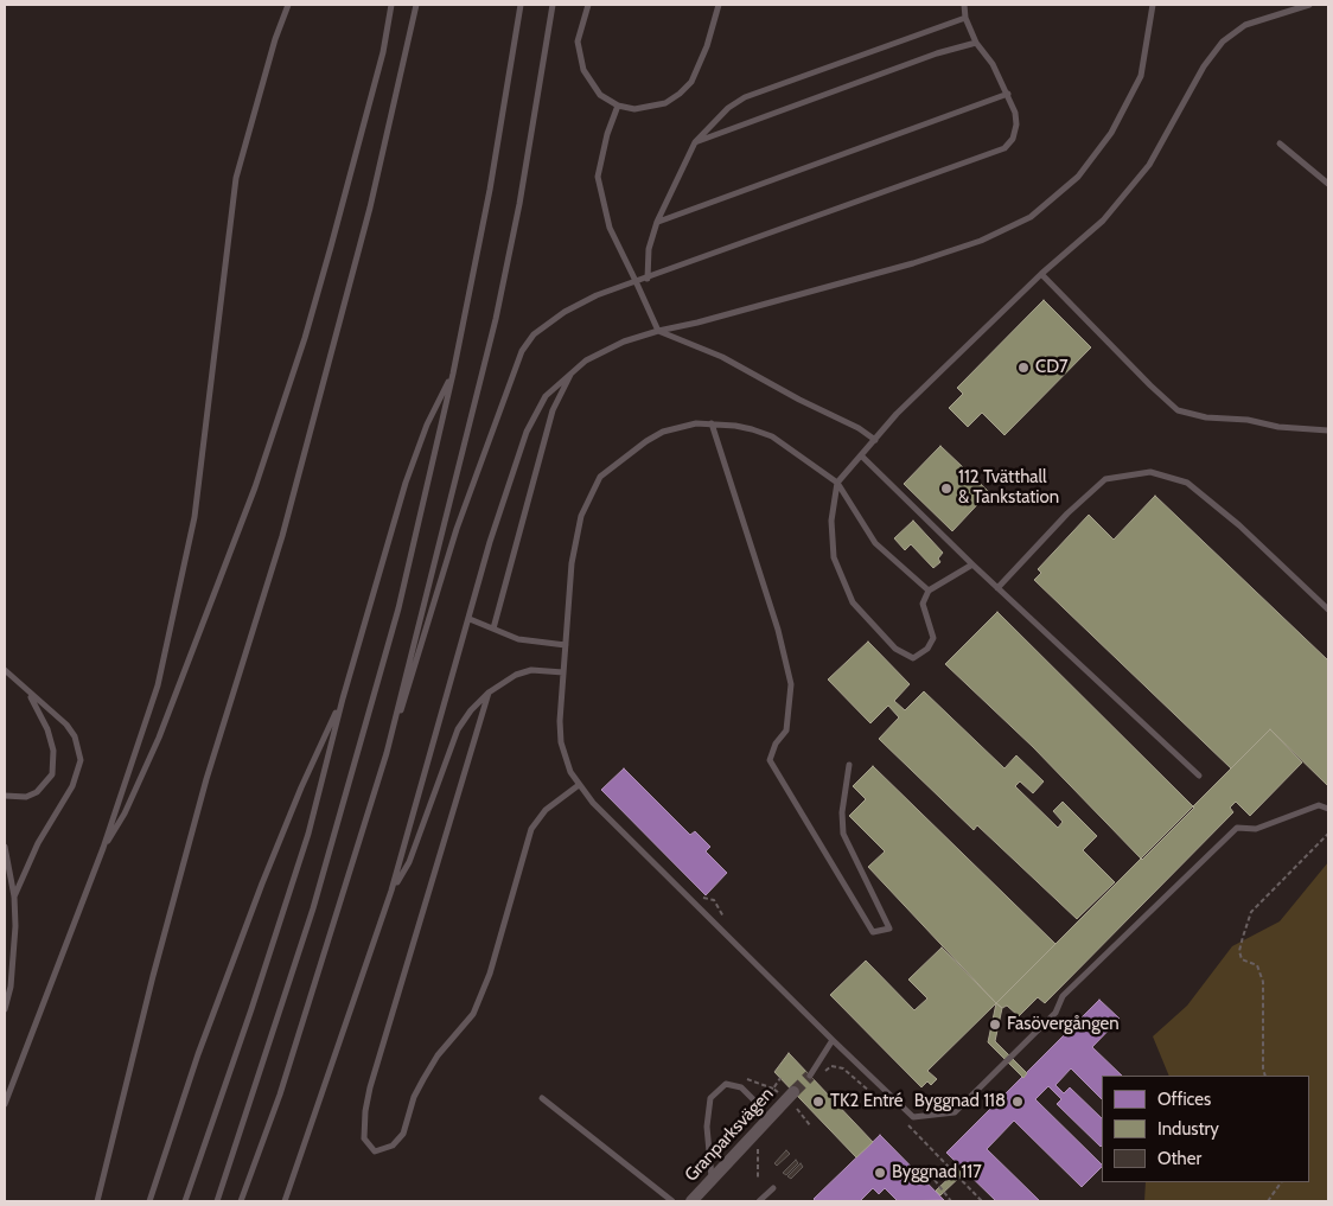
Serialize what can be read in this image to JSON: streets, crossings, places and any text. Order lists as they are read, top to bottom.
{
  "streets": {
    "street": ["Granparksvägen"]
  },
  "places": [
    "CD7",
    "112 Tvätthall & Tankstation",
    "Fasövergången",
    "TK2 Entré",
    "Byggnad 118",
    "Byggnad 117"
  ],
  "legend": ["Offices", "Industry", "Other"]
}
